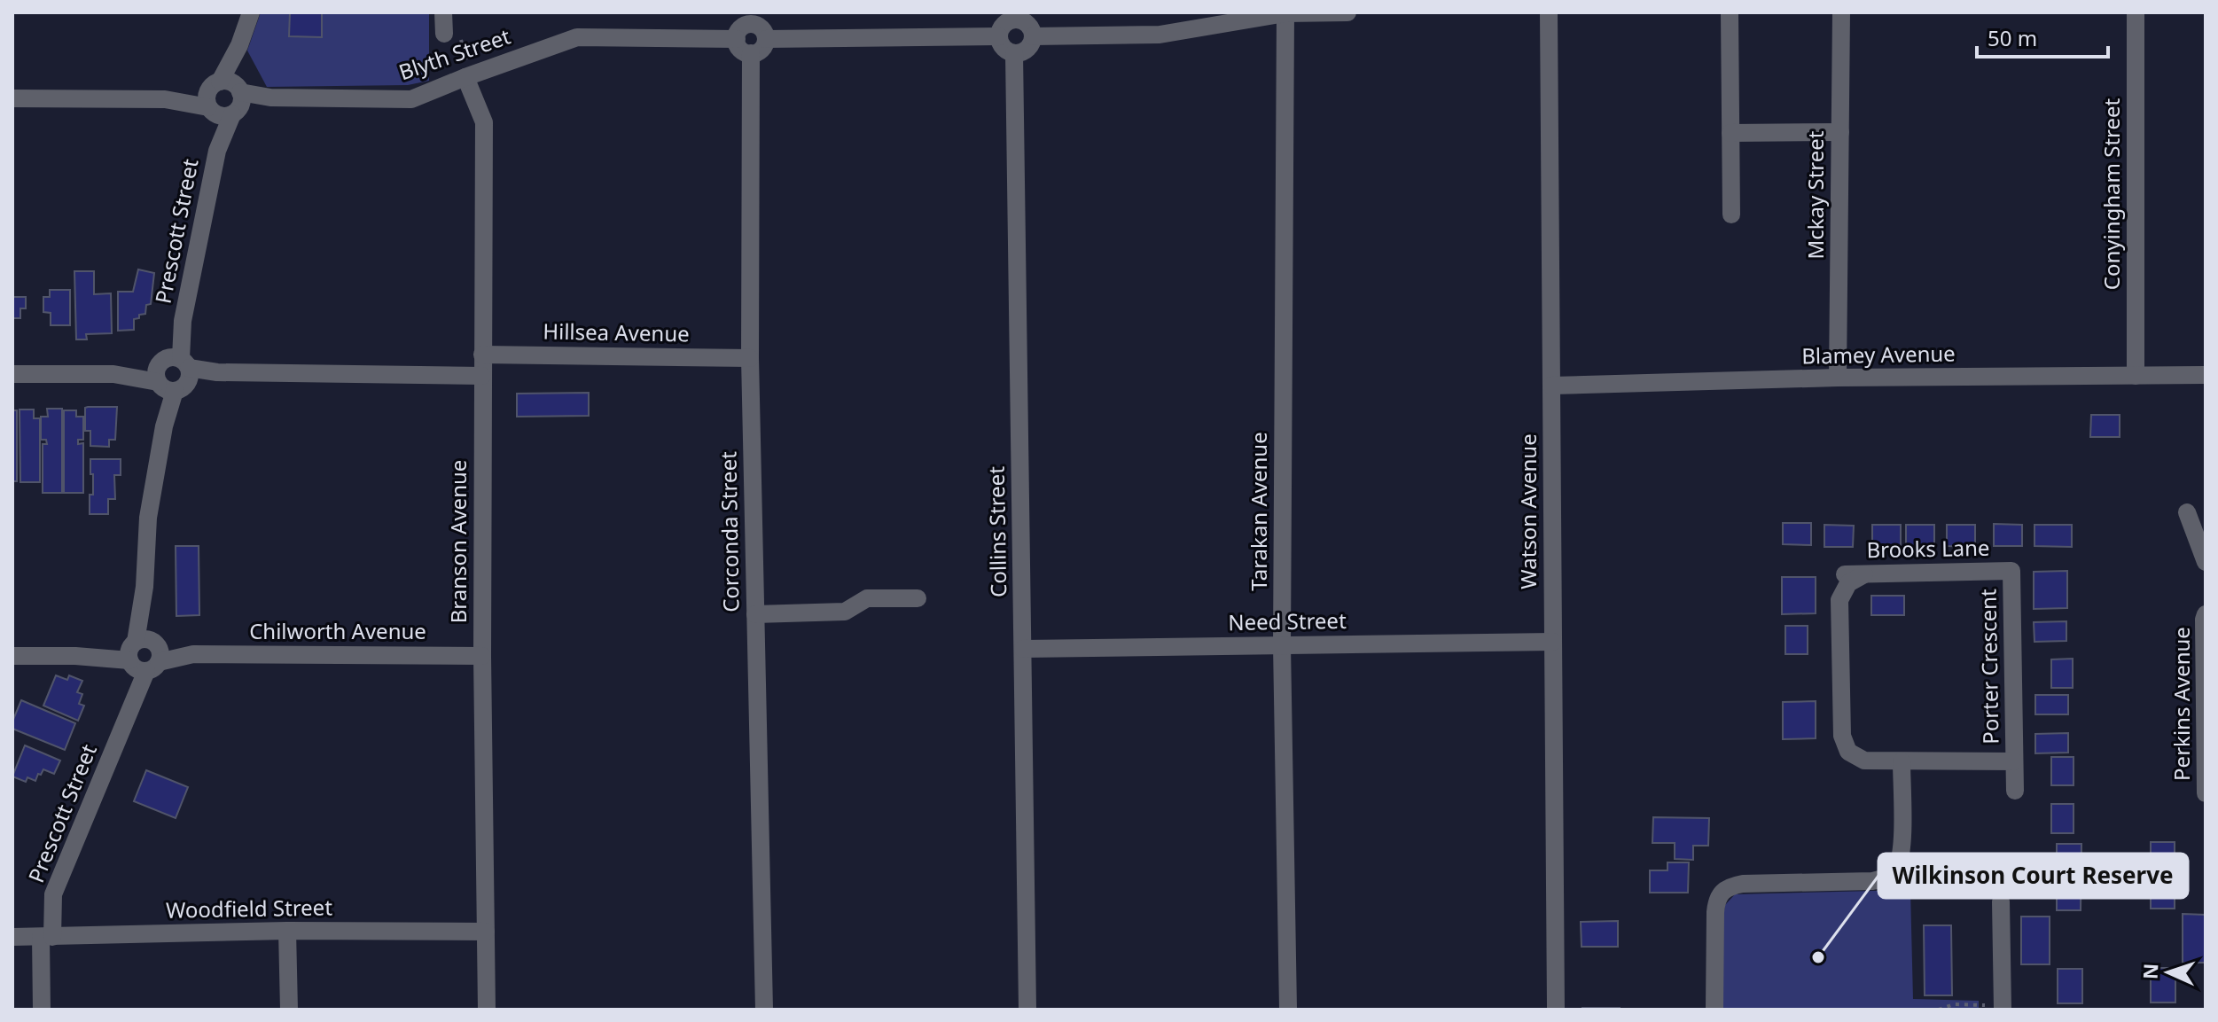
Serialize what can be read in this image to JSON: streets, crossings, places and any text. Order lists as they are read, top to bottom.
{
  "streets": {
    "street": [
      "Blyth Street",
      "Conyingham Street",
      "Mckay Street",
      "Prescott Street",
      "Hillsea Avenue",
      "Blamey Avenue",
      "Tarakan Avenue",
      "Watson Avenue",
      "Corconda Street",
      "Collins Street",
      "Branson Avenue",
      "Brooks Lane",
      "Need Street",
      "Chilworth Avenue",
      "Porter Crescent",
      "Perkins Avenue",
      "Woodfield Street"
    ]
  },
  "crossings": [
    ["Blyth Street", "Prescott Street"],
    ["Blyth Street", "Corconda Street"],
    ["Blyth Street", "Branson Avenue"],
    ["Conyingham Street", "Blamey Avenue"],
    ["Mckay Street", "Blamey Avenue"],
    ["Prescott Street", "Chilworth Avenue"],
    ["Prescott Street", "Woodfield Street"],
    ["Hillsea Avenue", "Corconda Street"],
    ["Hillsea Avenue", "Branson Avenue"],
    ["Blamey Avenue", "Watson Avenue"],
    ["Tarakan Avenue", "Need Street"],
    ["Watson Avenue", "Need Street"],
    ["Collins Street", "Need Street"],
    ["Branson Avenue", "Chilworth Avenue"],
    ["Branson Avenue", "Woodfield Street"],
    ["Brooks Lane", "Porter Crescent"]
  ],
  "places": ["Wilkinson Court Reserve"],
  "scale_bar": "50 m",
  "north": "left"
}
